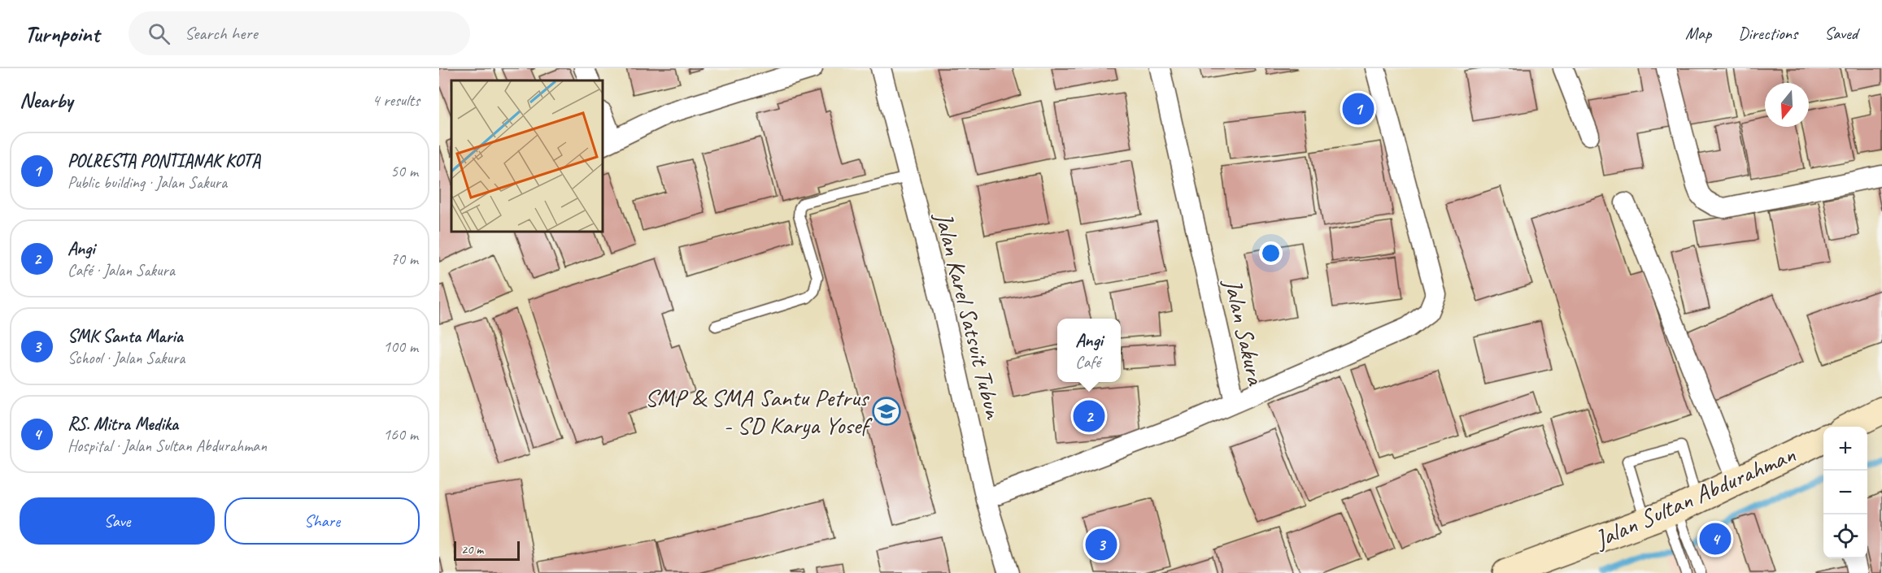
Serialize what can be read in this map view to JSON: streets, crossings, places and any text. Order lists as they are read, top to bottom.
{
  "streets": {
    "street": ["Jalan Karel Satsuit Tubun", "Jalan Sakura", "Jalan Sultan Abdurahman"]
  },
  "crossings": [
    ["Jalan Karel Satsuit Tubun", "Jalan Sakura"]
  ],
  "places": {
    "school or university": ["SMP & SMA Santu Petrus - SD Karya Yosef"]
  },
  "scale_bar": "20 m",
  "north": "bottom",
  "page": {
    "header": "Turnpoint",
    "search": "Search here",
    "nav": ["Map", "Directions", "Saved"],
    "heading": ["Nearby", "4 results"],
    "pins": [
      "1",
      "2",
      "4",
      "3"
    ],
    "list": [
      {
        "mark": "1",
        "name": "POLRESTA PONTIANAK KOTA",
        "note": "Public building · Jalan Sakura",
        "value": "50 m"
      },
      {
        "mark": "2",
        "name": "Angi",
        "note": "Café · Jalan Sakura",
        "value": "70 m"
      },
      {
        "mark": "3",
        "name": "SMK Santa Maria",
        "note": "School · Jalan Sakura",
        "value": "100 m"
      },
      {
        "mark": "4",
        "name": "RS. Mitra Medika",
        "note": "Hospital · Jalan Sultan Abdurahman",
        "value": "160 m"
      }
    ],
    "popup": ["Angi", "Café"],
    "map_buttons": ["+", "−"],
    "buttons": ["Save", "Share"],
    "scale": "20 m"
  }
}
